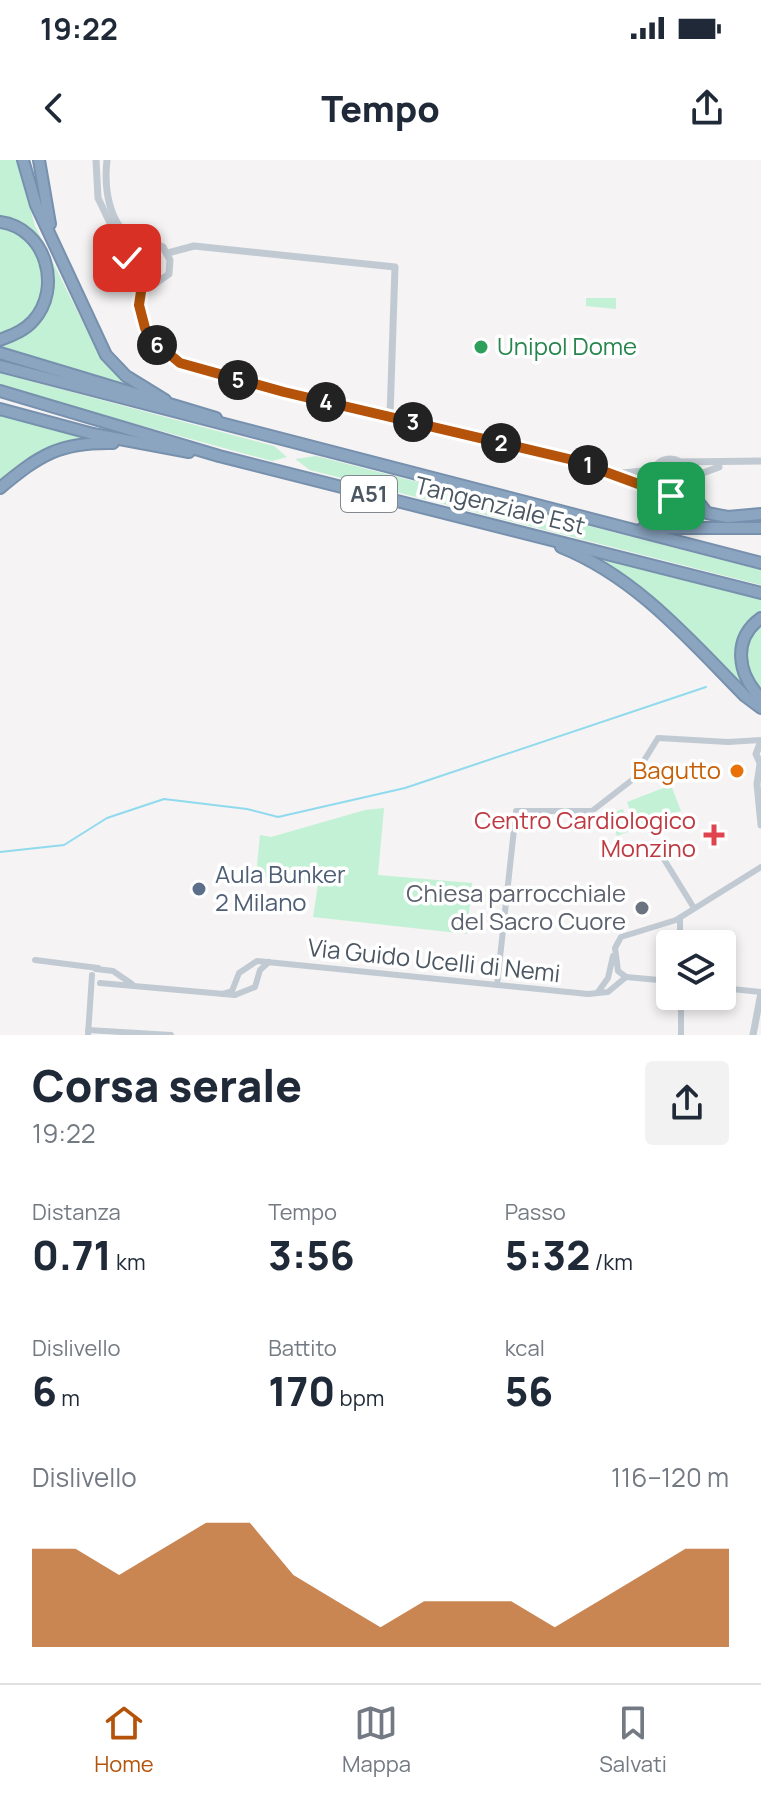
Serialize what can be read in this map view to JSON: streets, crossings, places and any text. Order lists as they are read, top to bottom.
{
  "streets": {
    "highway": ["A51", "Tangenziale Est"],
    "street": ["Via Guido Ucelli di Nemi"]
  },
  "places": {
    "other": [
      "Unipol Dome",
      "Bagutto",
      "Aula Bunker 2 Milano",
      "Chiesa parrocchiale del Sacro Cuore"
    ],
    "health": ["Centro Cardiologico Monzino"]
  },
  "page": {
    "status": "19:22",
    "header": "Tempo",
    "pins": [
      "6",
      "5",
      "4",
      "3",
      "2",
      "1"
    ],
    "heading": ["Corsa serale", "19:22"],
    "stats": [
      ["Distanza", "0.71 km"],
      ["Tempo", "3:56"],
      ["Passo", "5:32 /km"],
      ["Dislivello", "6 m"],
      ["Battito", "170 bpm"],
      ["kcal", "56"]
    ],
    "chart": ["Dislivello", "116–120 m"],
    "tabs": ["Home", "Mappa", "Salvati"]
  }
}
